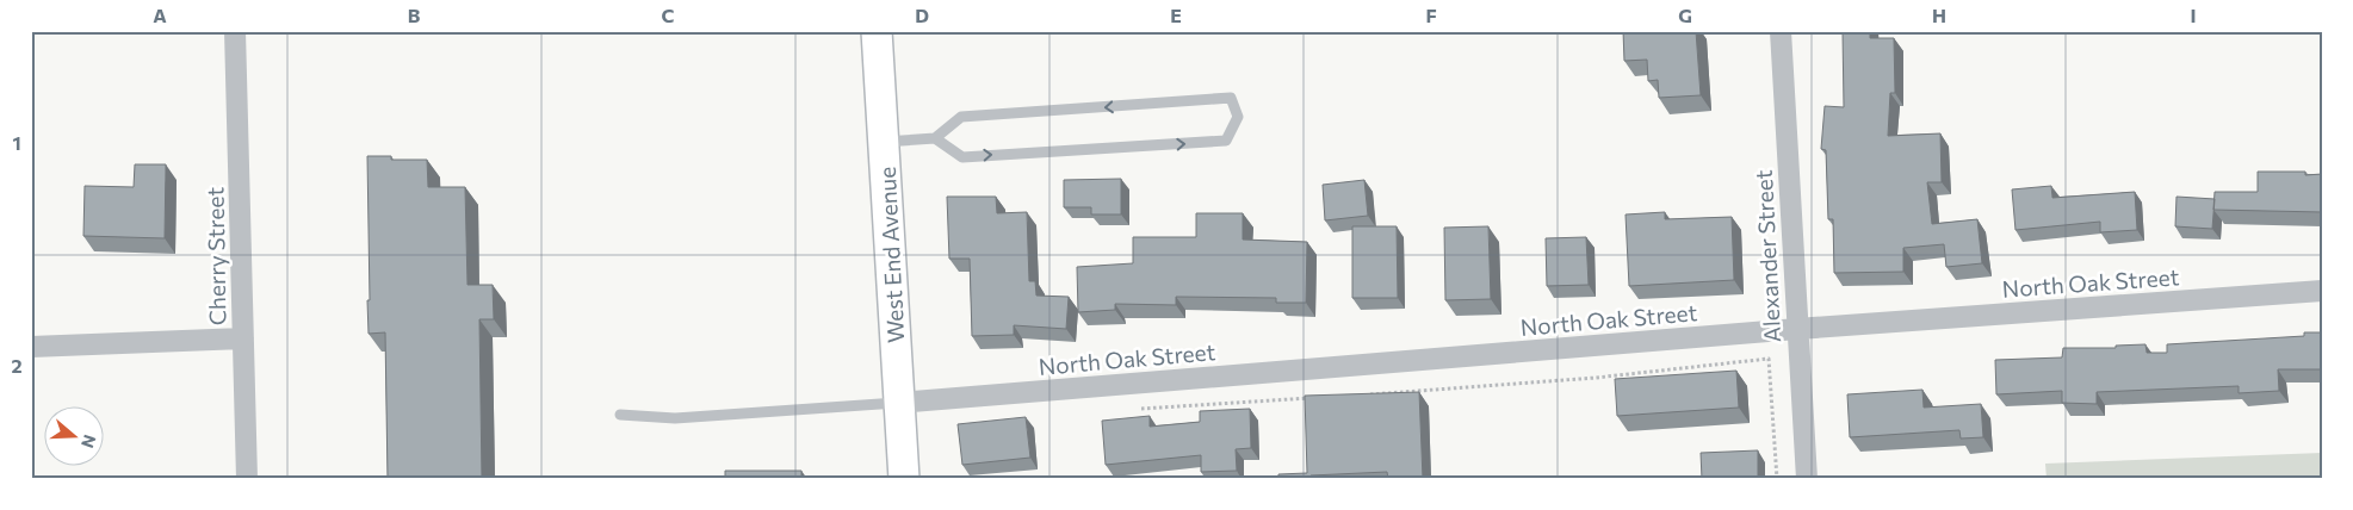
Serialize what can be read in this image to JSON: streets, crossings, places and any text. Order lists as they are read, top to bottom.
{
  "streets": {
    "main road": ["West End Avenue"],
    "street": ["Cherry Street", "Alexander Street", "North Oak Street"]
  },
  "crossings": [
    ["West End Avenue", "North Oak Street"],
    ["Alexander Street", "North Oak Street"]
  ],
  "north": "right",
  "grid": {
    "columns": [
      "A",
      "B",
      "C",
      "D",
      "E",
      "F",
      "G",
      "H",
      "I"
    ],
    "rows": ["1", "2"]
  }
}
